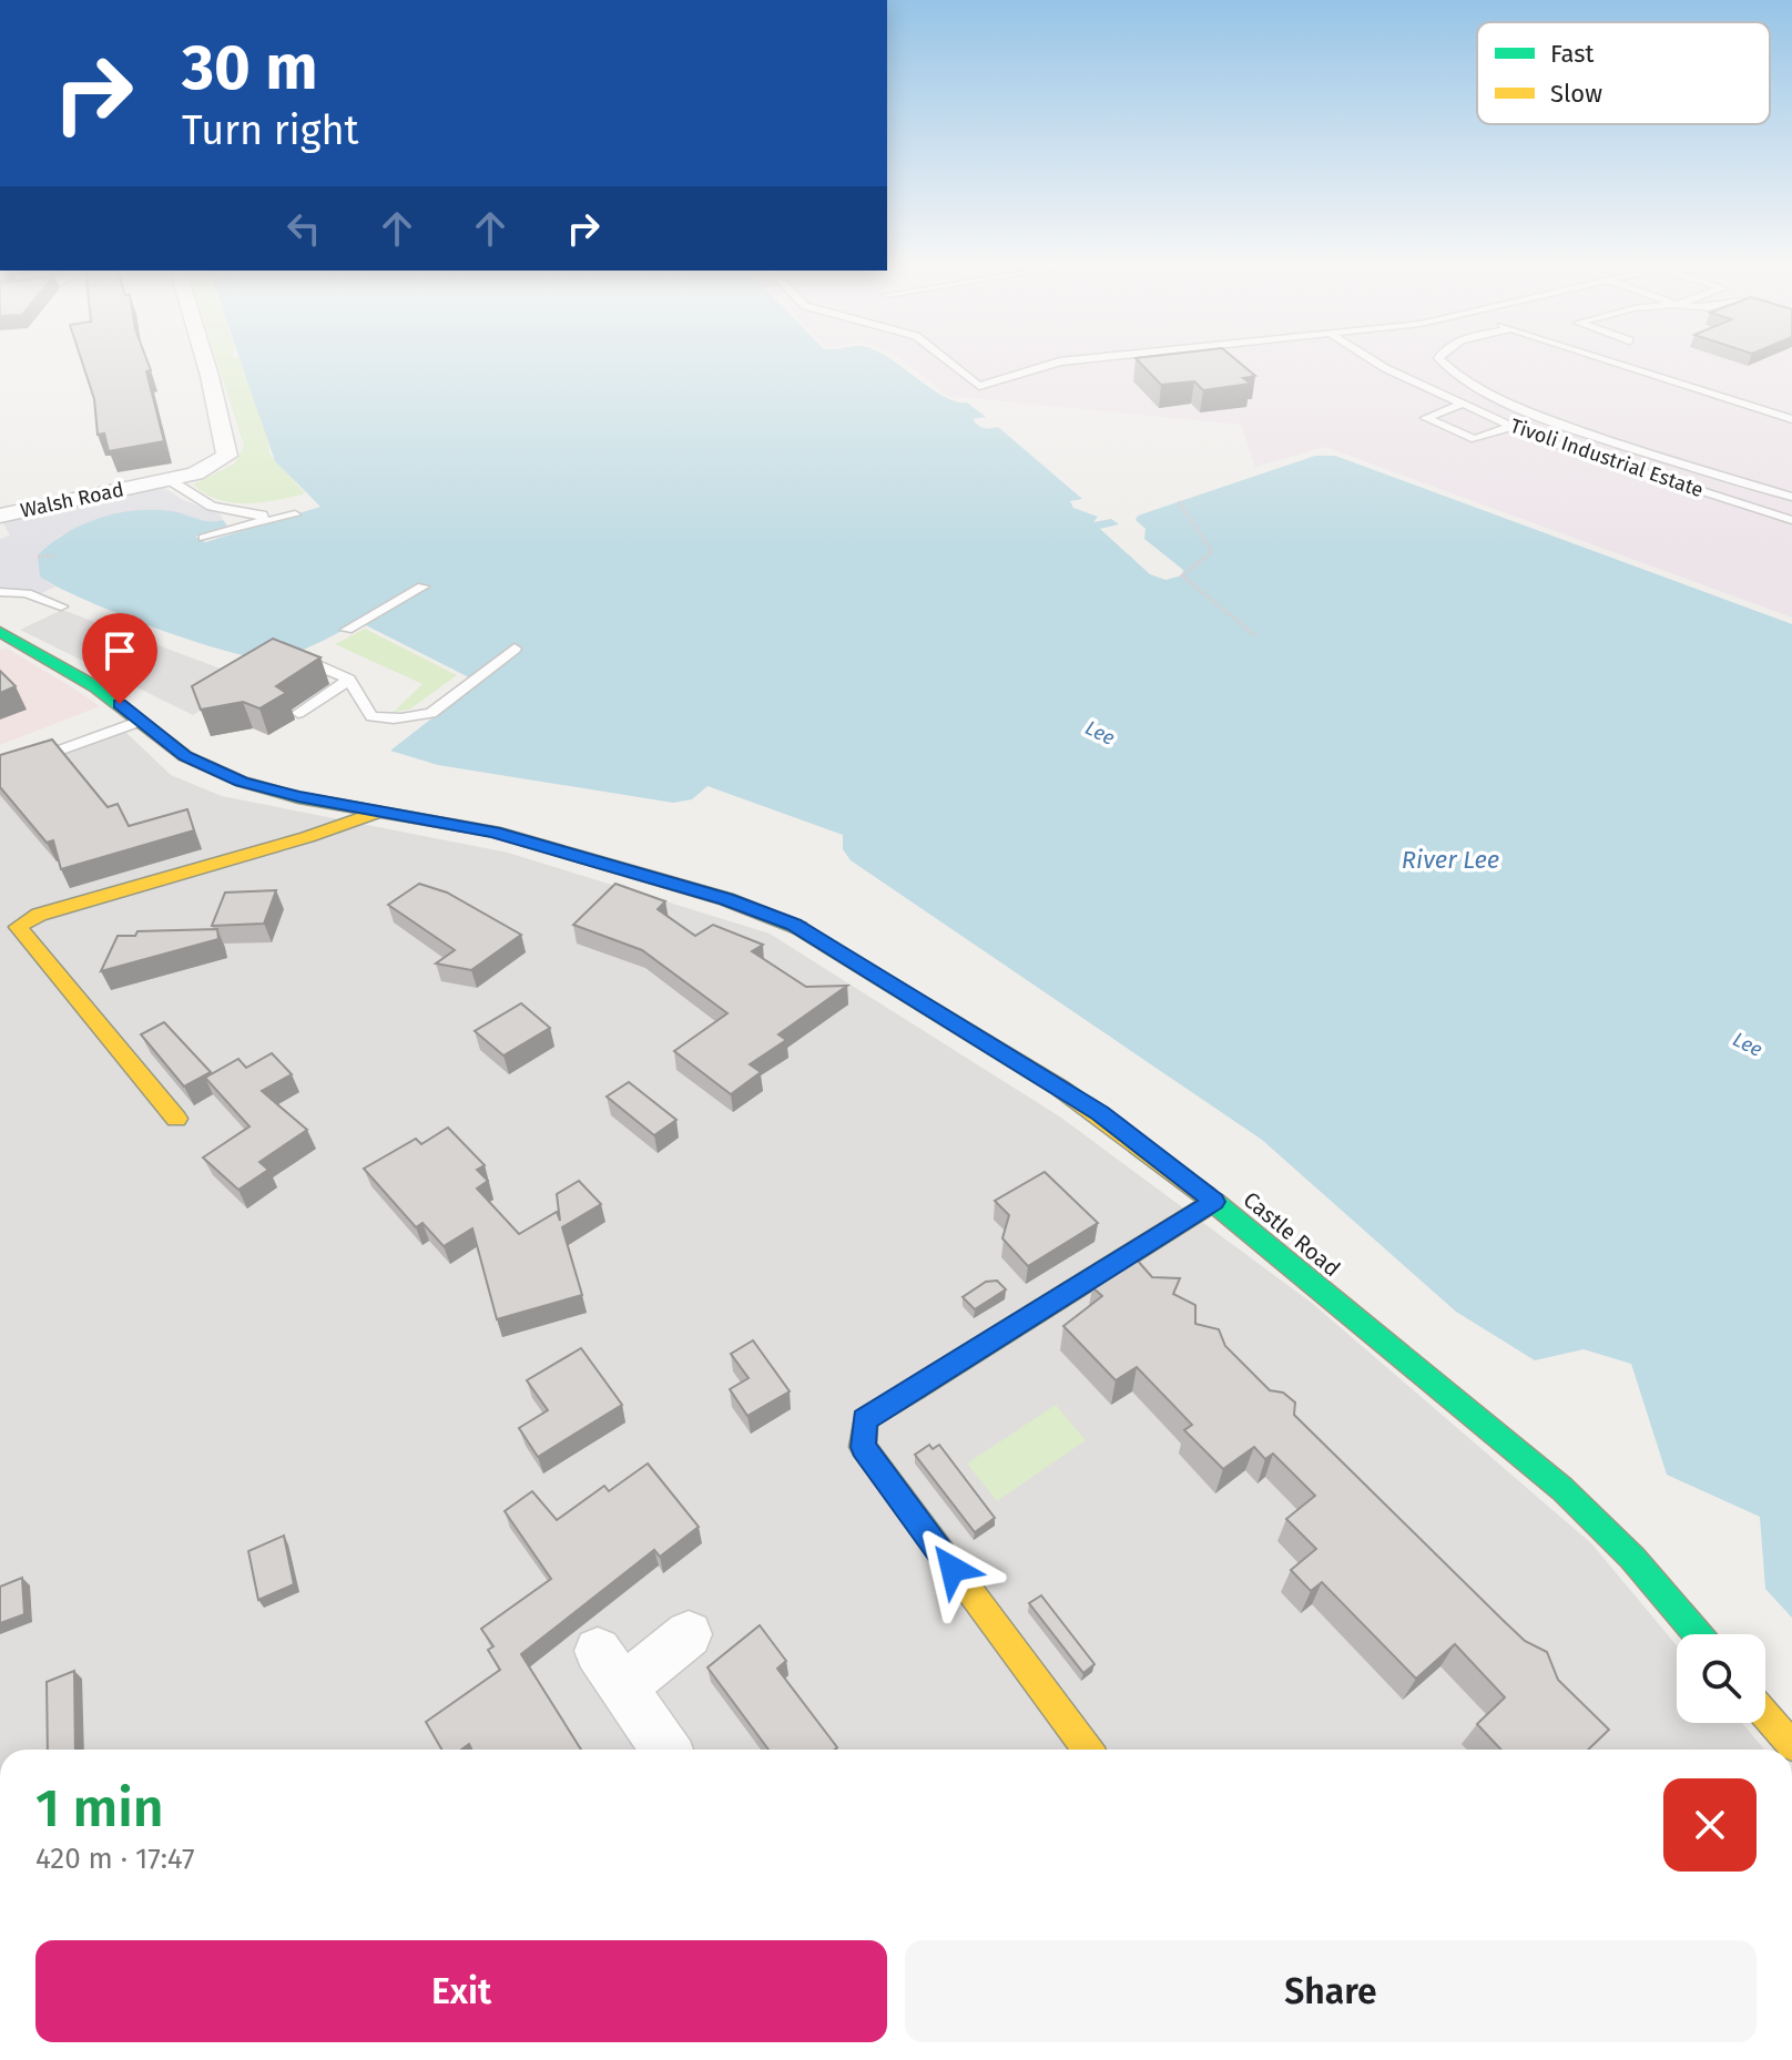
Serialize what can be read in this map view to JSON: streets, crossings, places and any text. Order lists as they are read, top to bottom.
{
  "streets": {
    "main road": ["Castle Road"],
    "street": ["Walsh Road"],
    "lane": ["Tivoli Industrial Estate"]
  },
  "water": ["Lee", "River Lee"],
  "legend": ["Fast", "Slow"],
  "page": {
    "turn": ["30 m", "Turn right"],
    "heading": ["1 min", "420 m · 17:47"],
    "buttons": ["Exit", "Share"]
  }
}
